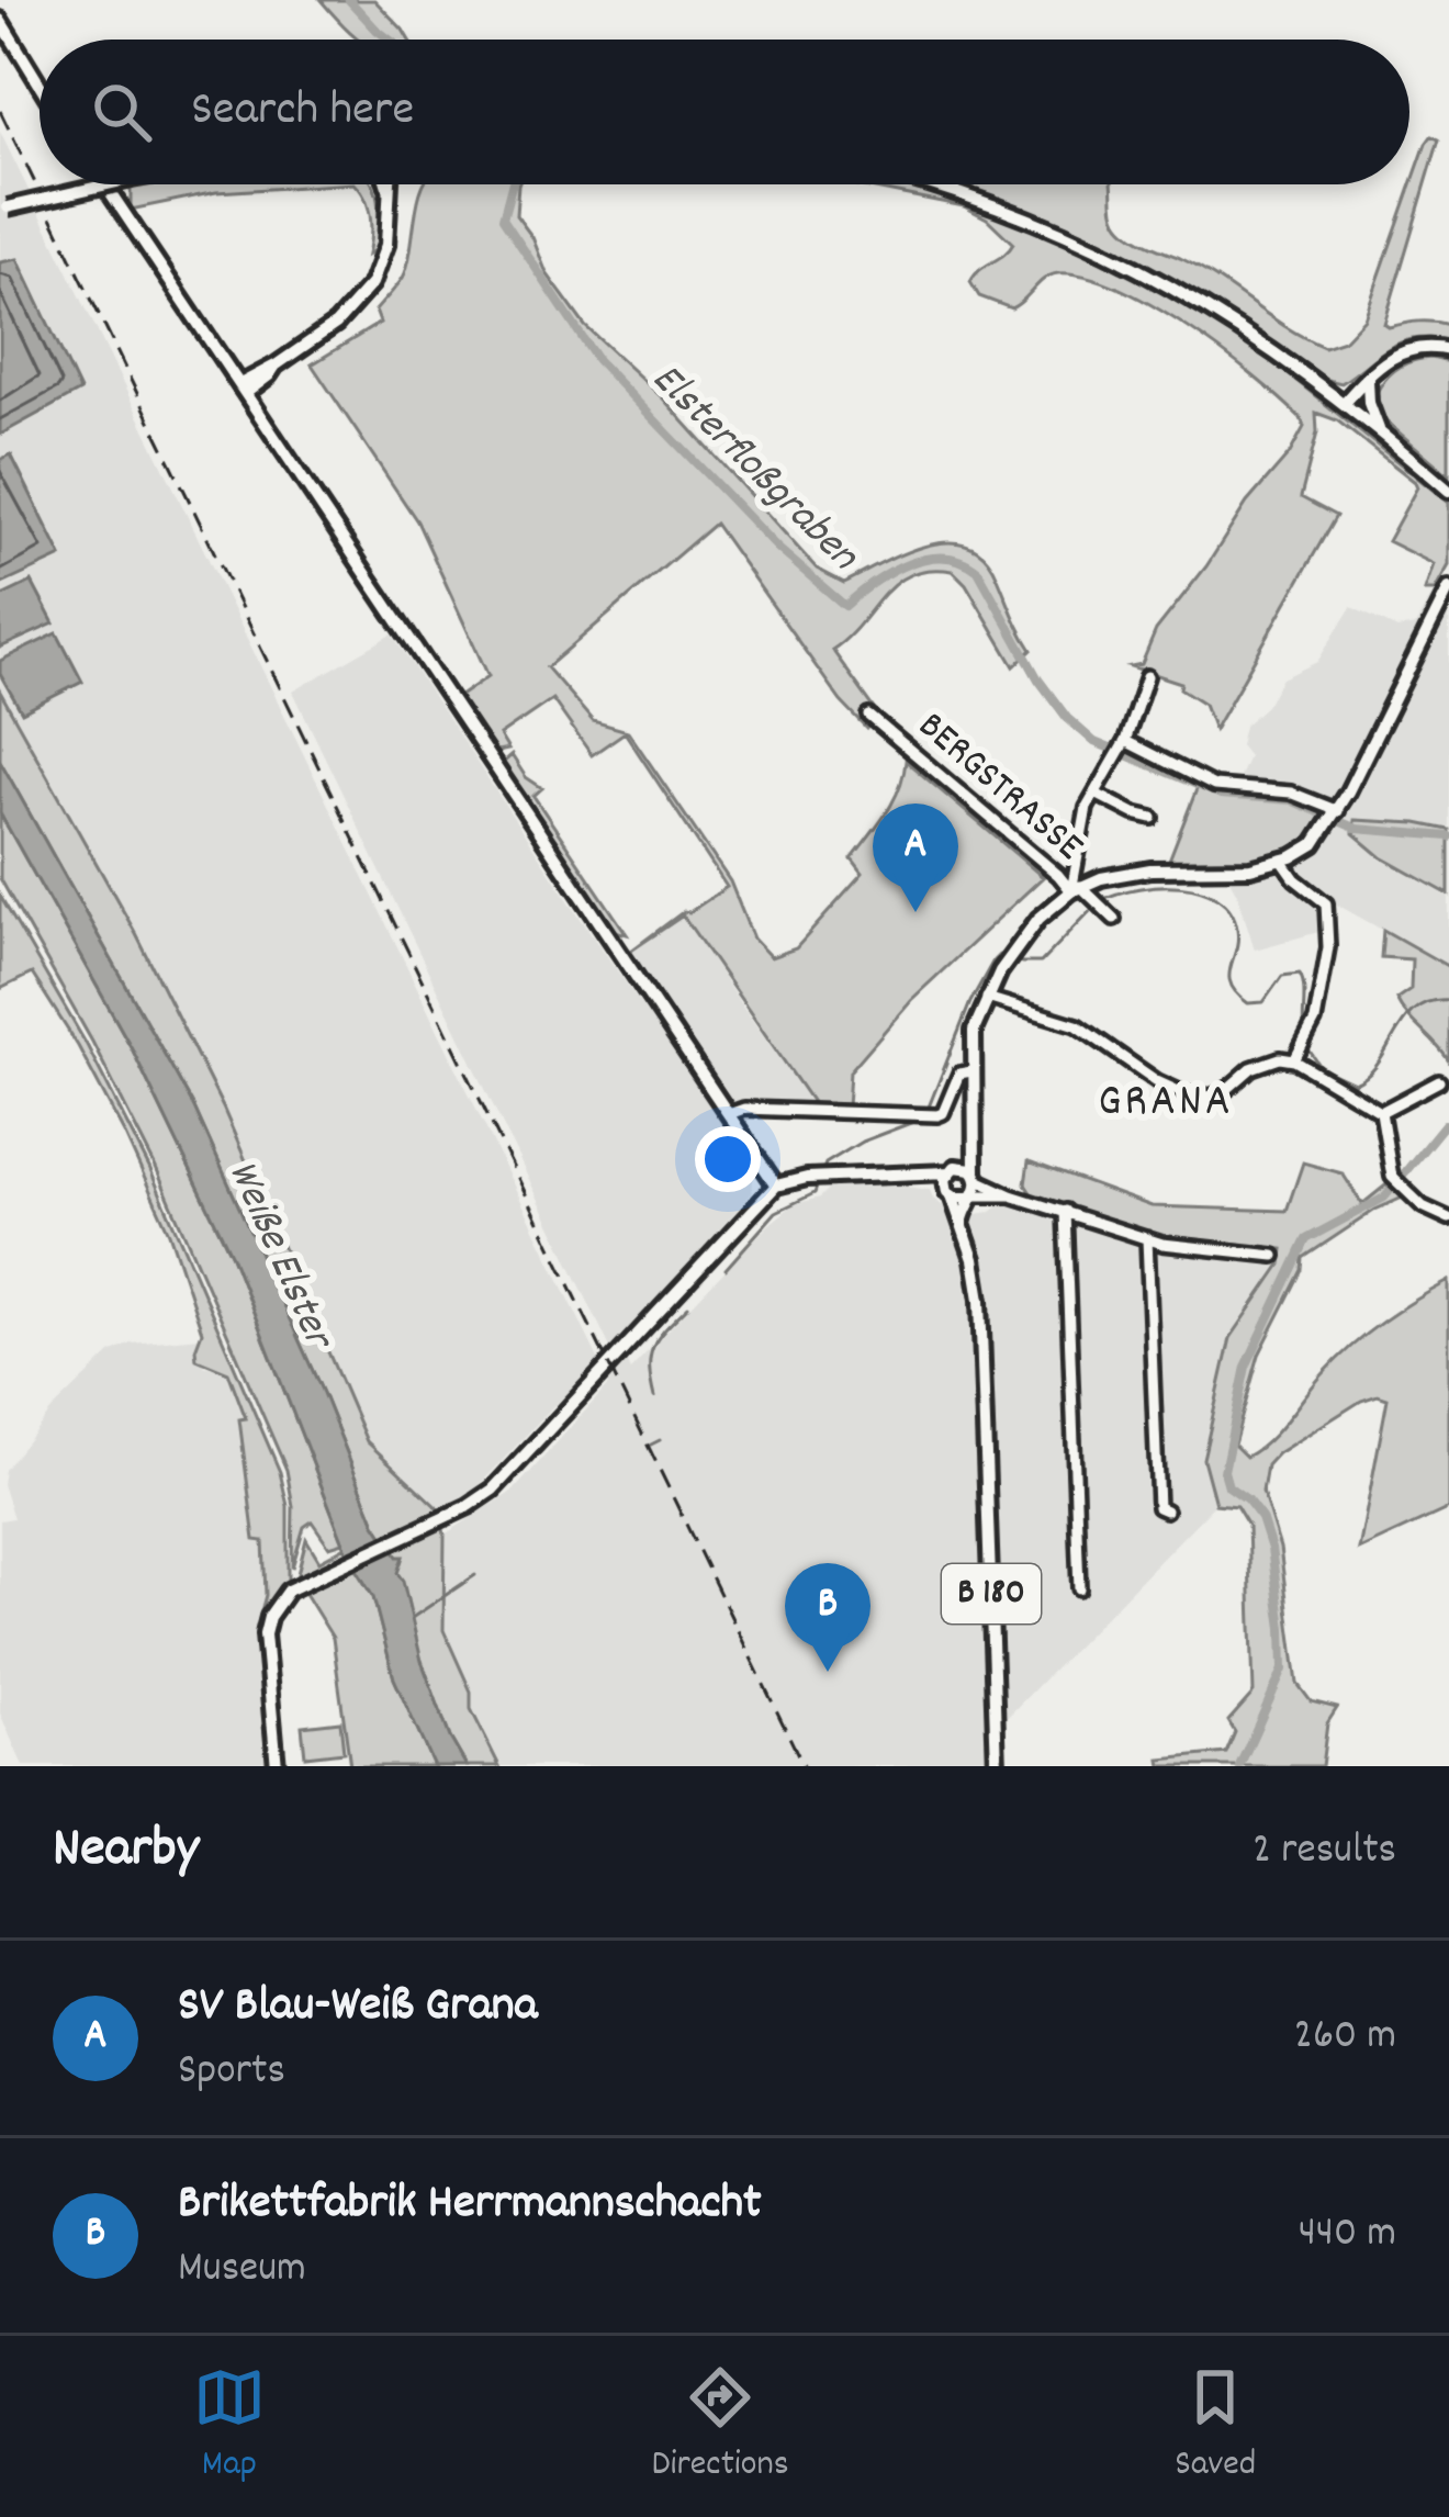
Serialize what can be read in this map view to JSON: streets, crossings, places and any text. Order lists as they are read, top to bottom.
{
  "streets": {
    "main road": ["B 180"],
    "street": ["BERGSTRASSE"]
  },
  "districts": ["GRANA"],
  "water": ["Elsterfloßgraben", "Weiße Elster"],
  "page": {
    "search": "Search here",
    "pins": ["A", "B"],
    "heading": ["Nearby", "2 results"],
    "list": [
      {
        "mark": "A",
        "name": "SV Blau-Weiß Grana",
        "note": "Sports",
        "value": "260 m"
      },
      {
        "mark": "B",
        "name": "Brikettfabrik Herrmannschacht",
        "note": "Museum",
        "value": "440 m"
      }
    ],
    "nav": ["Map", "Directions", "Saved"]
  }
}
